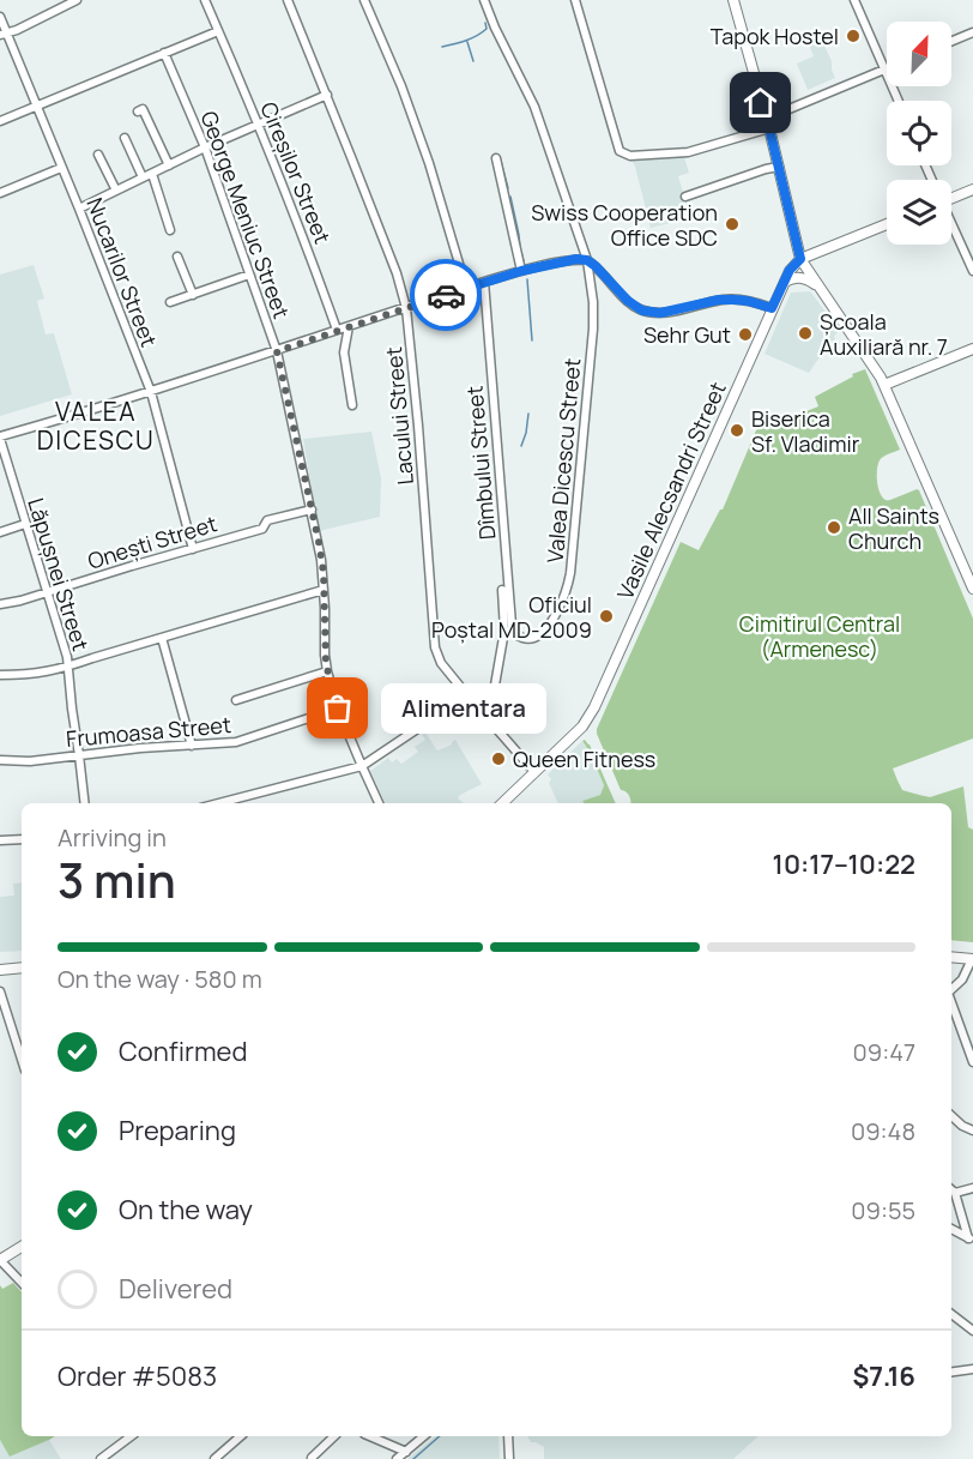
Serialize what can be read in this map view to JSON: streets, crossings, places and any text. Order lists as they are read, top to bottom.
{
  "streets": {
    "main road": ["Vasile Alecsandri Street"],
    "street": [
      "Cireșilor Street",
      "George Meniuc Street",
      "Nucarilor Street",
      "Lacului Street",
      "Valea Dicescu Street",
      "Dîmbului Street",
      "Onești Street",
      "Lăpușnei Street",
      "Frumoasa Street"
    ]
  },
  "crossings": [
    ["George Meniuc Street", "Onești Street"],
    ["George Meniuc Street", "Frumoasa Street"],
    ["Nucarilor Street", "Onești Street"],
    ["Lacului Street", "Vasile Alecsandri Street"],
    ["Valea Dicescu Street", "Dîmbului Street"],
    ["Onești Street", "Lăpușnei Street"],
    ["Lăpușnei Street", "Frumoasa Street"]
  ],
  "districts": ["VALEA DICESCU"],
  "parks": ["Cimitirul Central (Armenesc)"],
  "places": [
    "Tapok Hostel",
    "Swiss Cooperation Office SDC",
    "Școala Auxiliară nr. 7",
    "Sehr Gut",
    "Biserica Sf. Vladimir",
    "All Saints Church",
    "Oficiul Poștal MD-2009",
    "Alimentara",
    "Queen Fitness"
  ],
  "north": "top right",
  "page": {
    "bubble": "Alimentara",
    "heading": ["3 min", "Arriving in", "10:17–10:22"],
    "panel": ["Order #5083", "$7.16"],
    "bar": "On the way · 580 m",
    "list": [
      ["Confirmed", "09:47"],
      ["Preparing", "09:48"],
      ["On the way", "09:55"],
      "Delivered"
    ]
  }
}
